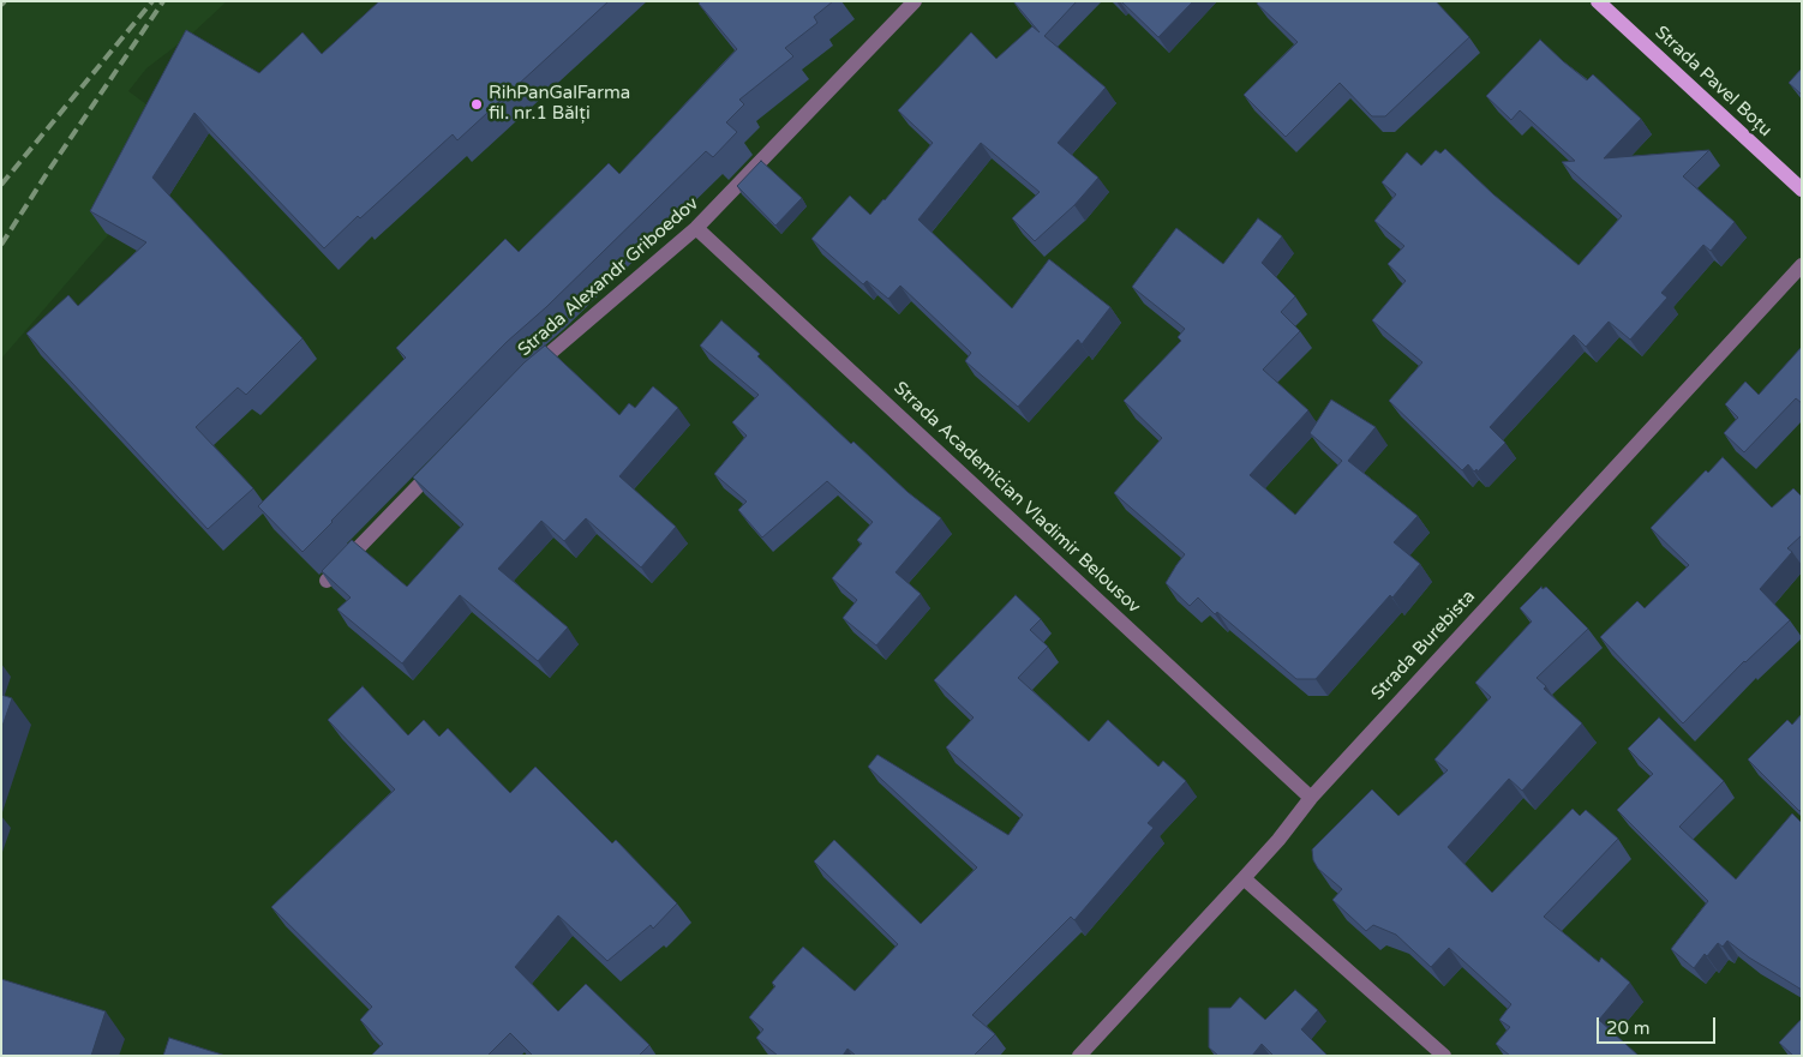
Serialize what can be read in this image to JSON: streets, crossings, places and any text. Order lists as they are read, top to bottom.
{
  "streets": {
    "main road": ["Strada Pavel Boțu"],
    "street": ["Strada Alexandr Griboedov", "Strada Academician Vladimir Belousov", "Strada Burebista"]
  },
  "crossings": [
    ["Strada Alexandr Griboedov", "Strada Academician Vladimir Belousov"],
    ["Strada Academician Vladimir Belousov", "Strada Burebista"]
  ],
  "places": ["RihPanGalFarma fil. nr.1 Bălți"],
  "scale_bar": "20 m"
}
